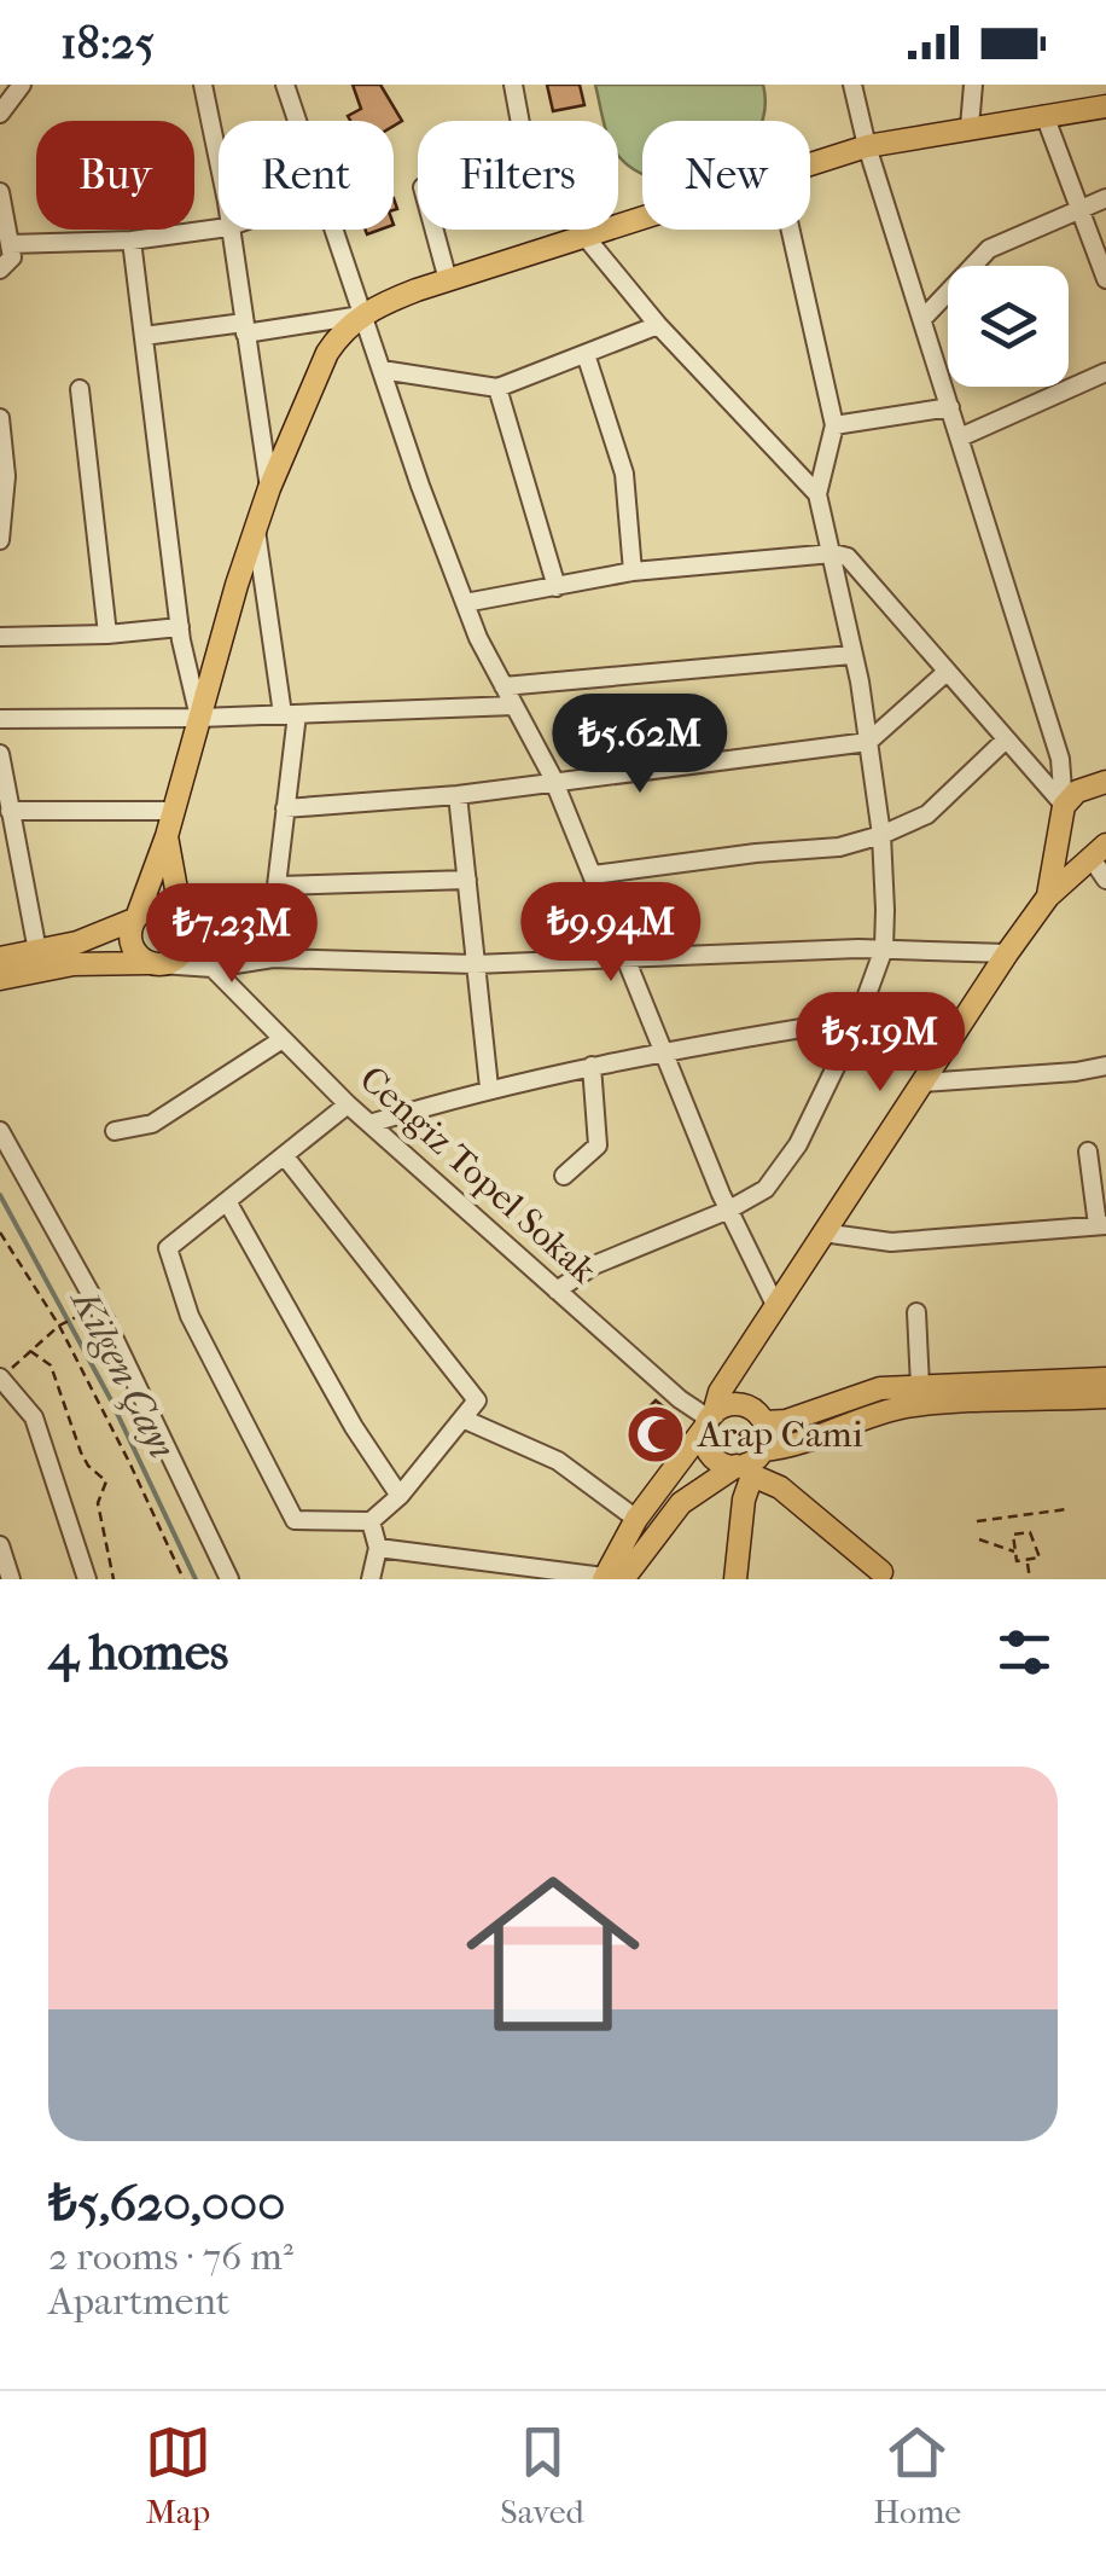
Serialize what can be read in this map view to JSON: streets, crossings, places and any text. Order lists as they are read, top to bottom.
{
  "streets": {
    "street": ["Cengiz Topel Sokak"]
  },
  "water": ["Kilgen Çayı"],
  "places": {
    "mosque": ["Arap Cami"]
  },
  "page": {
    "status": "18:25",
    "chip": [
      "Buy",
      "Rent",
      "Filters",
      "New"
    ],
    "price": [
      "₺5.62M",
      "₺9.94M",
      "₺7.23M",
      "₺5.19M"
    ],
    "heading": "4 homes",
    "list": [
      {
        "name": "₺5,620,000",
        "note": "2 rooms · 76 m² · Apartment"
      }
    ],
    "tabs": ["Map", "Saved", "Home"]
  }
}
